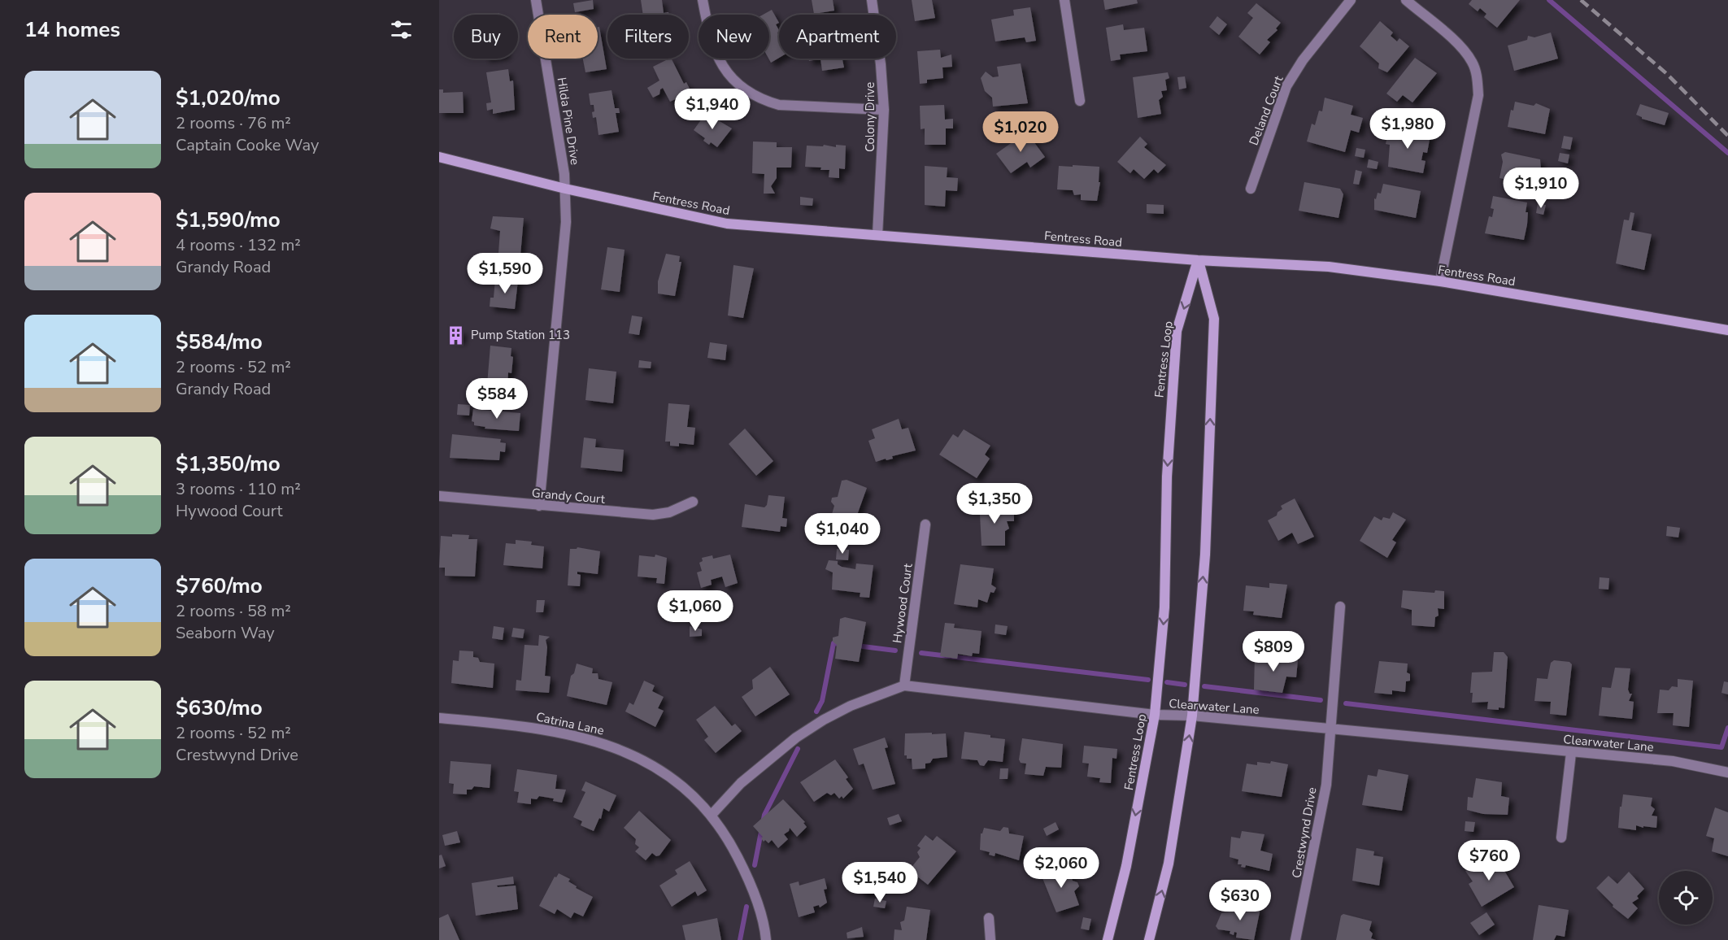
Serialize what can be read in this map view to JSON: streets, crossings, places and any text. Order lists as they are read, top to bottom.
{
  "streets": {
    "street": [
      "Deland Court",
      "Colony Drive",
      "Hilda Pine Drive",
      "Fentress Road",
      "Fentress Loop",
      "Grandy Court",
      "Hywood Court",
      "Clearwater Lane",
      "Catrina Lane",
      "Crestwynd Drive"
    ]
  },
  "crossings": [
    ["Colony Drive", "Fentress Road"],
    ["Hilda Pine Drive", "Fentress Road"],
    ["Hilda Pine Drive", "Grandy Court"],
    ["Fentress Road", "Fentress Loop"],
    ["Fentress Loop", "Clearwater Lane"],
    ["Hywood Court", "Clearwater Lane"],
    ["Clearwater Lane", "Catrina Lane"],
    ["Clearwater Lane", "Crestwynd Drive"]
  ],
  "places": {
    "building": ["Pump Station 113"]
  },
  "page": {
    "heading": "14 homes",
    "chip": [
      "Buy",
      "Rent",
      "Filters",
      "New",
      "Apartment"
    ],
    "list": [
      {
        "name": "$1,020/mo",
        "note": "2 rooms · 76 m² · Captain Cooke Way"
      },
      {
        "name": "$1,590/mo",
        "note": "4 rooms · 132 m² · Grandy Road"
      },
      {
        "name": "$584/mo",
        "note": "2 rooms · 52 m² · Grandy Road"
      },
      {
        "name": "$1,350/mo",
        "note": "3 rooms · 110 m² · Hywood Court"
      },
      {
        "name": "$760/mo",
        "note": "2 rooms · 58 m² · Seaborn Way"
      },
      {
        "name": "$630/mo",
        "note": "2 rooms · 52 m² · Crestwynd Drive"
      }
    ],
    "price": [
      "$1,940",
      "$1,980",
      "$1,020",
      "$1,910",
      "$1,590",
      "$584",
      "$1,350",
      "$1,040",
      "$1,060",
      "$809",
      "$760",
      "$2,060",
      "$1,540",
      "$630"
    ]
  }
}
